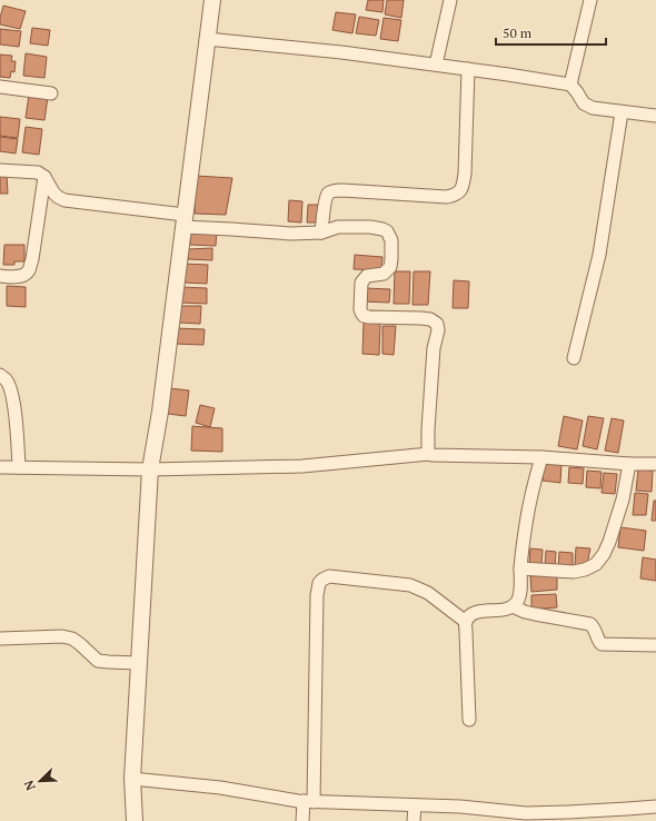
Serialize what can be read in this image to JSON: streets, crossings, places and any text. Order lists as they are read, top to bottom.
{
  "scale_bar": "50 m",
  "north": "bottom left"
}
